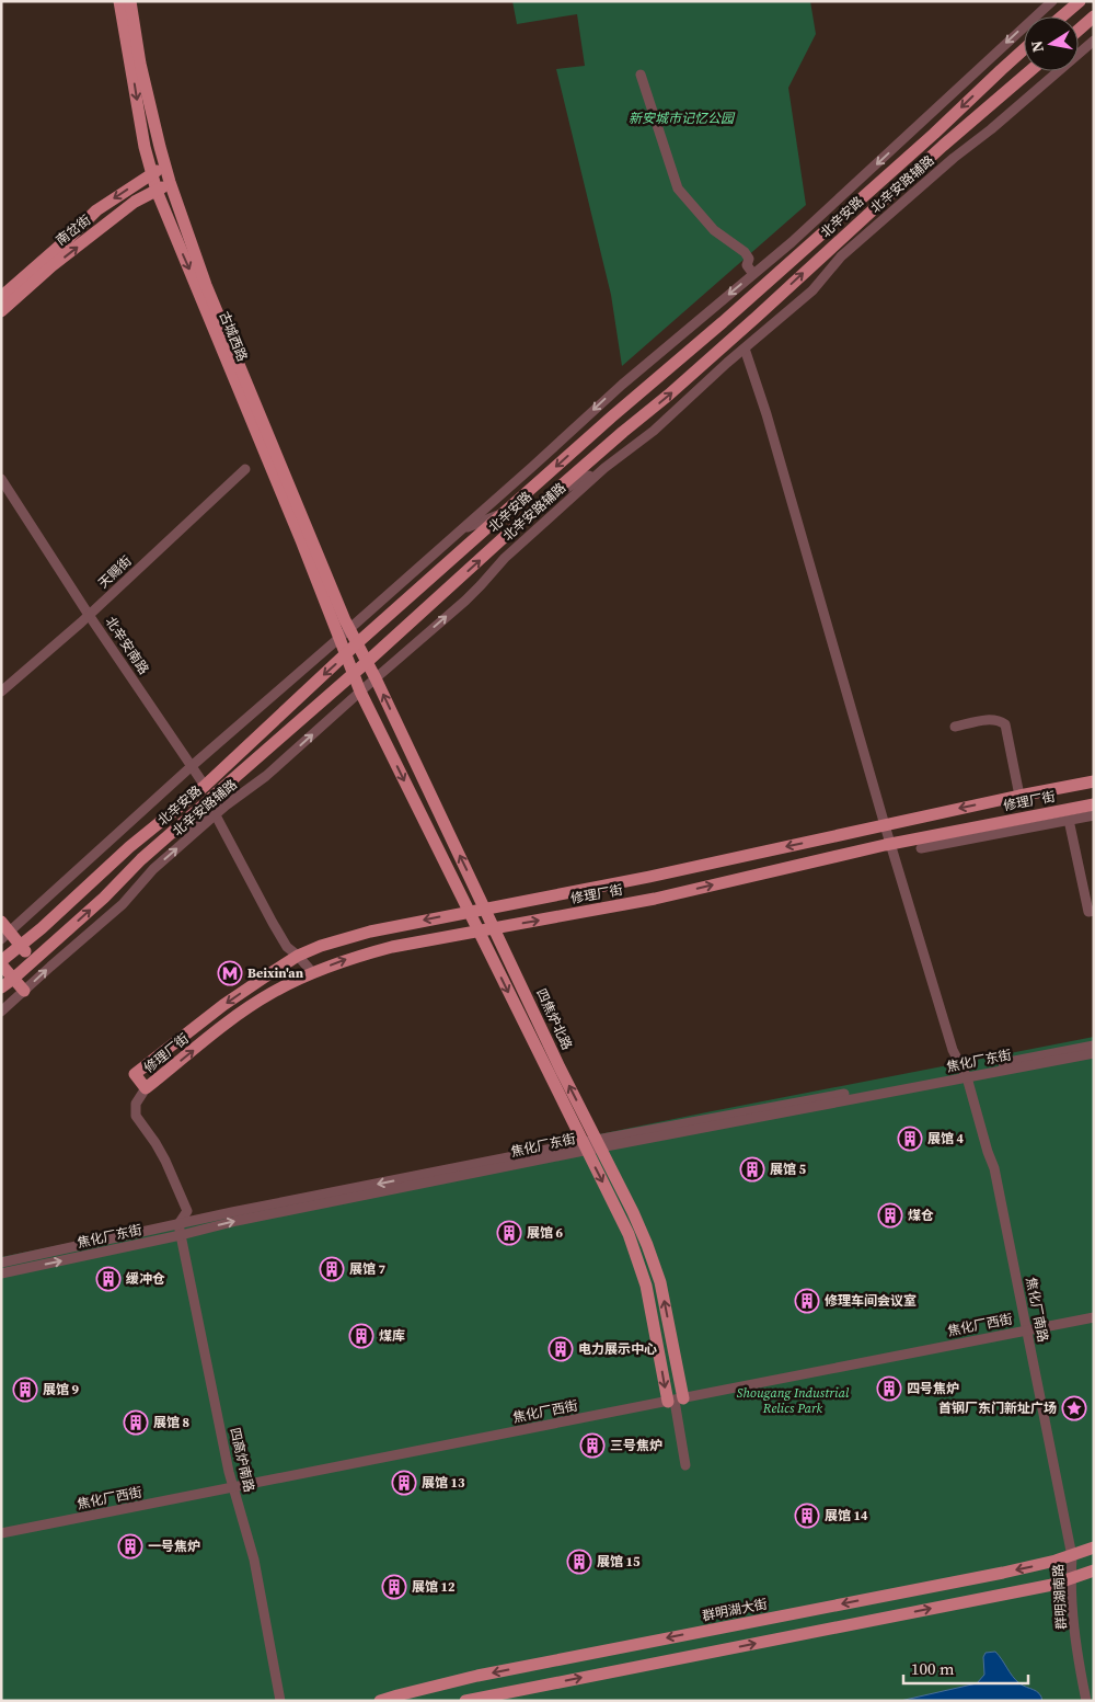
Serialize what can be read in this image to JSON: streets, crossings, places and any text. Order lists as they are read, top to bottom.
{
  "streets": {
    "main road": [
      "北辛安路",
      "南岔街",
      "古城西路",
      "修理厂街",
      "四焦炉北路",
      "群明湖大街"
    ],
    "street": [
      "北辛安路辅路",
      "天赐街",
      "北辛安南路",
      "焦化厂东街",
      "焦化厂南路",
      "焦化厂西街",
      "四高炉南路",
      "群明湖南路"
    ]
  },
  "crossings": [
    ["北辛安路辅路", "四焦炉北路"],
    ["北辛安路辅路", "焦化厂南路"],
    ["北辛安路", "古城西路"],
    ["北辛安路", "北辛安南路"],
    ["北辛安路", "四焦炉北路"],
    ["南岔街", "古城西路"],
    ["古城西路", "四焦炉北路"],
    ["天赐街", "北辛安南路"],
    ["修理厂街", "四焦炉北路"],
    ["修理厂街", "焦化厂南路"],
    ["四焦炉北路", "焦化厂东街"],
    ["四焦炉北路", "焦化厂西街"],
    ["焦化厂东街", "焦化厂南路"],
    ["焦化厂东街", "四高炉南路"],
    ["焦化厂南路", "焦化厂西街"],
    ["焦化厂南路", "群明湖南路"],
    ["焦化厂南路", "群明湖大街"],
    ["焦化厂西街", "四高炉南路"],
    ["群明湖南路", "群明湖大街"]
  ],
  "parks": ["新安城市记忆公园", "Shougang Industrial Relics Park"],
  "places": {
    "metro station": ["Beixin'an"],
    "building": [
      "展馆 4",
      "展馆 5",
      "煤仓",
      "展馆 6",
      "展馆 7",
      "缓冲仓",
      "修理车间会议室",
      "煤库",
      "电力展示中心",
      "四号焦炉",
      "展馆 9",
      "展馆 8",
      "三号焦炉",
      "展馆 13",
      "展馆 14",
      "一号焦炉",
      "展馆 15",
      "展馆 12"
    ],
    "place": ["首钢厂东门新址广场"]
  },
  "scale_bar": "100 m",
  "north": "left"
}
